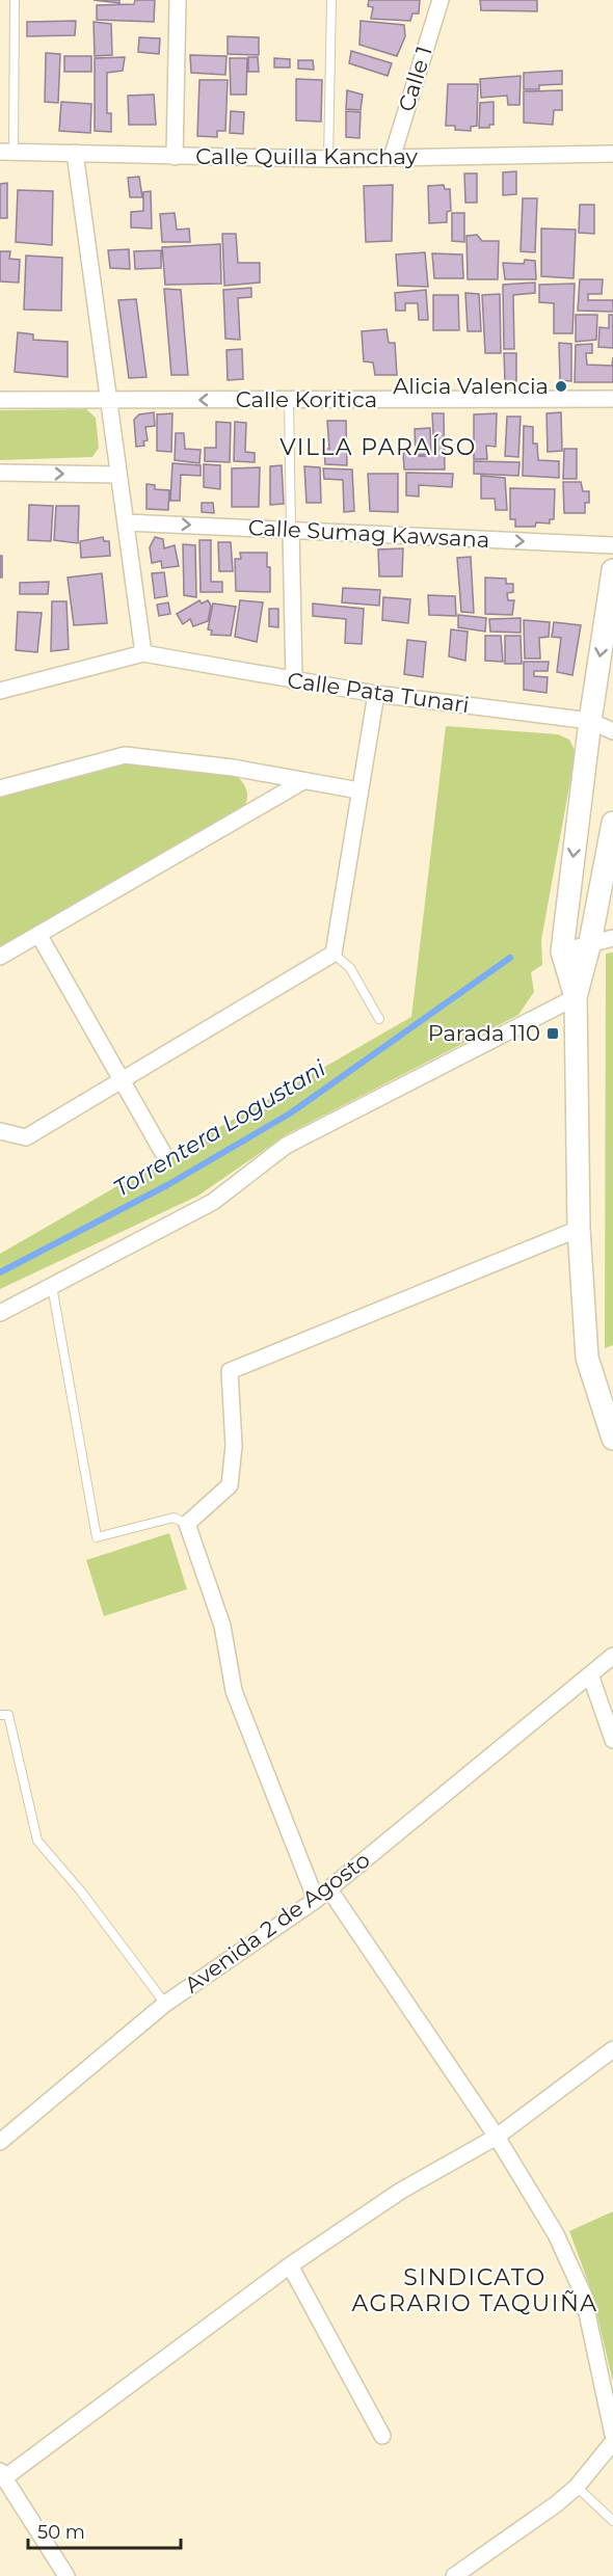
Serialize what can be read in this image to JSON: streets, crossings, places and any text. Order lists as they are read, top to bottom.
{
  "streets": {
    "street": [
      "Calle 1",
      "Calle Quilla Kanchay",
      "Calle Koritica",
      "Calle Sumag Kawsana",
      "Calle Pata Tunari",
      "Avenida 2 de Agosto"
    ]
  },
  "crossings": [
    ["Calle 1", "Calle Quilla Kanchay"]
  ],
  "one_way": ["Calle Sumag Kawsana"],
  "districts": ["VILLA PARAÍSO", "SINDICATO AGRARIO TAQUIÑA"],
  "water": ["Torrentera Logustani"],
  "places": {
    "other": ["Alicia Valencia"],
    "transit": ["Parada 110"]
  },
  "scale_bar": "50 m"
}
